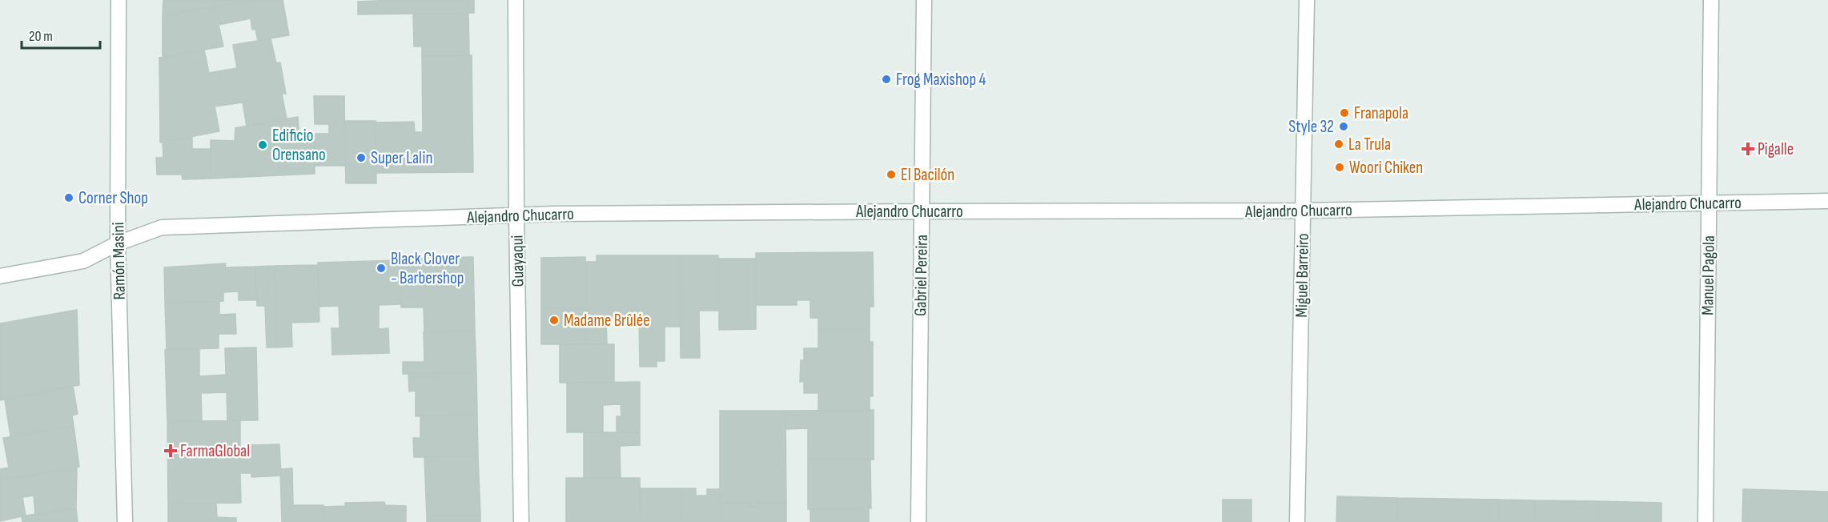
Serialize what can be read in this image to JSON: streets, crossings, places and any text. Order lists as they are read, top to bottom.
{
  "streets": {
    "street": [
      "Alejandro Chucarro",
      "Ramón Masini",
      "Guayaqui",
      "Gabriel Pereira",
      "Miguel Barreiro",
      "Manuel Pagola"
    ]
  },
  "crossings": [
    ["Alejandro Chucarro", "Ramón Masini"],
    ["Alejandro Chucarro", "Guayaqui"],
    ["Alejandro Chucarro", "Gabriel Pereira"],
    ["Alejandro Chucarro", "Miguel Barreiro"],
    ["Alejandro Chucarro", "Manuel Pagola"]
  ],
  "places": {
    "other": [
      "Frog Maxishop 4",
      "Franapola",
      "Style 32",
      "La Trula",
      "Edificio Orensano",
      "Super Lalin",
      "Woori Chiken",
      "El Bacilón",
      "Corner Shop",
      "Black Clover - Barbershop",
      "Madame Brûlée"
    ],
    "health": ["Pigalle", "FarmaGlobal"]
  },
  "scale_bar": "20 m"
}
